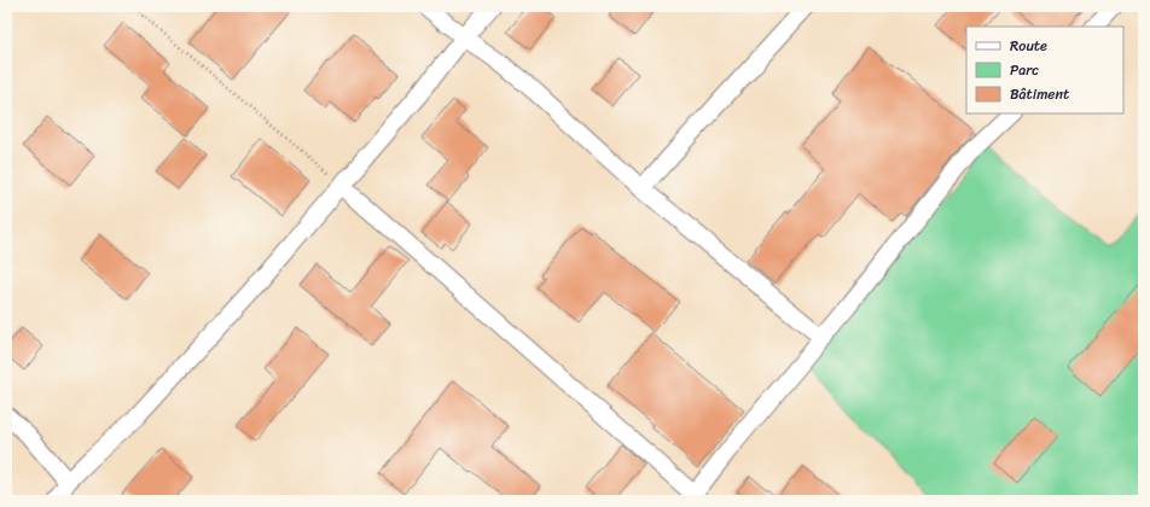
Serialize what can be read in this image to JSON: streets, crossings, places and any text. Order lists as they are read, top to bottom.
{
  "legend": ["Route", "Parc", "Bâtiment"]
}
